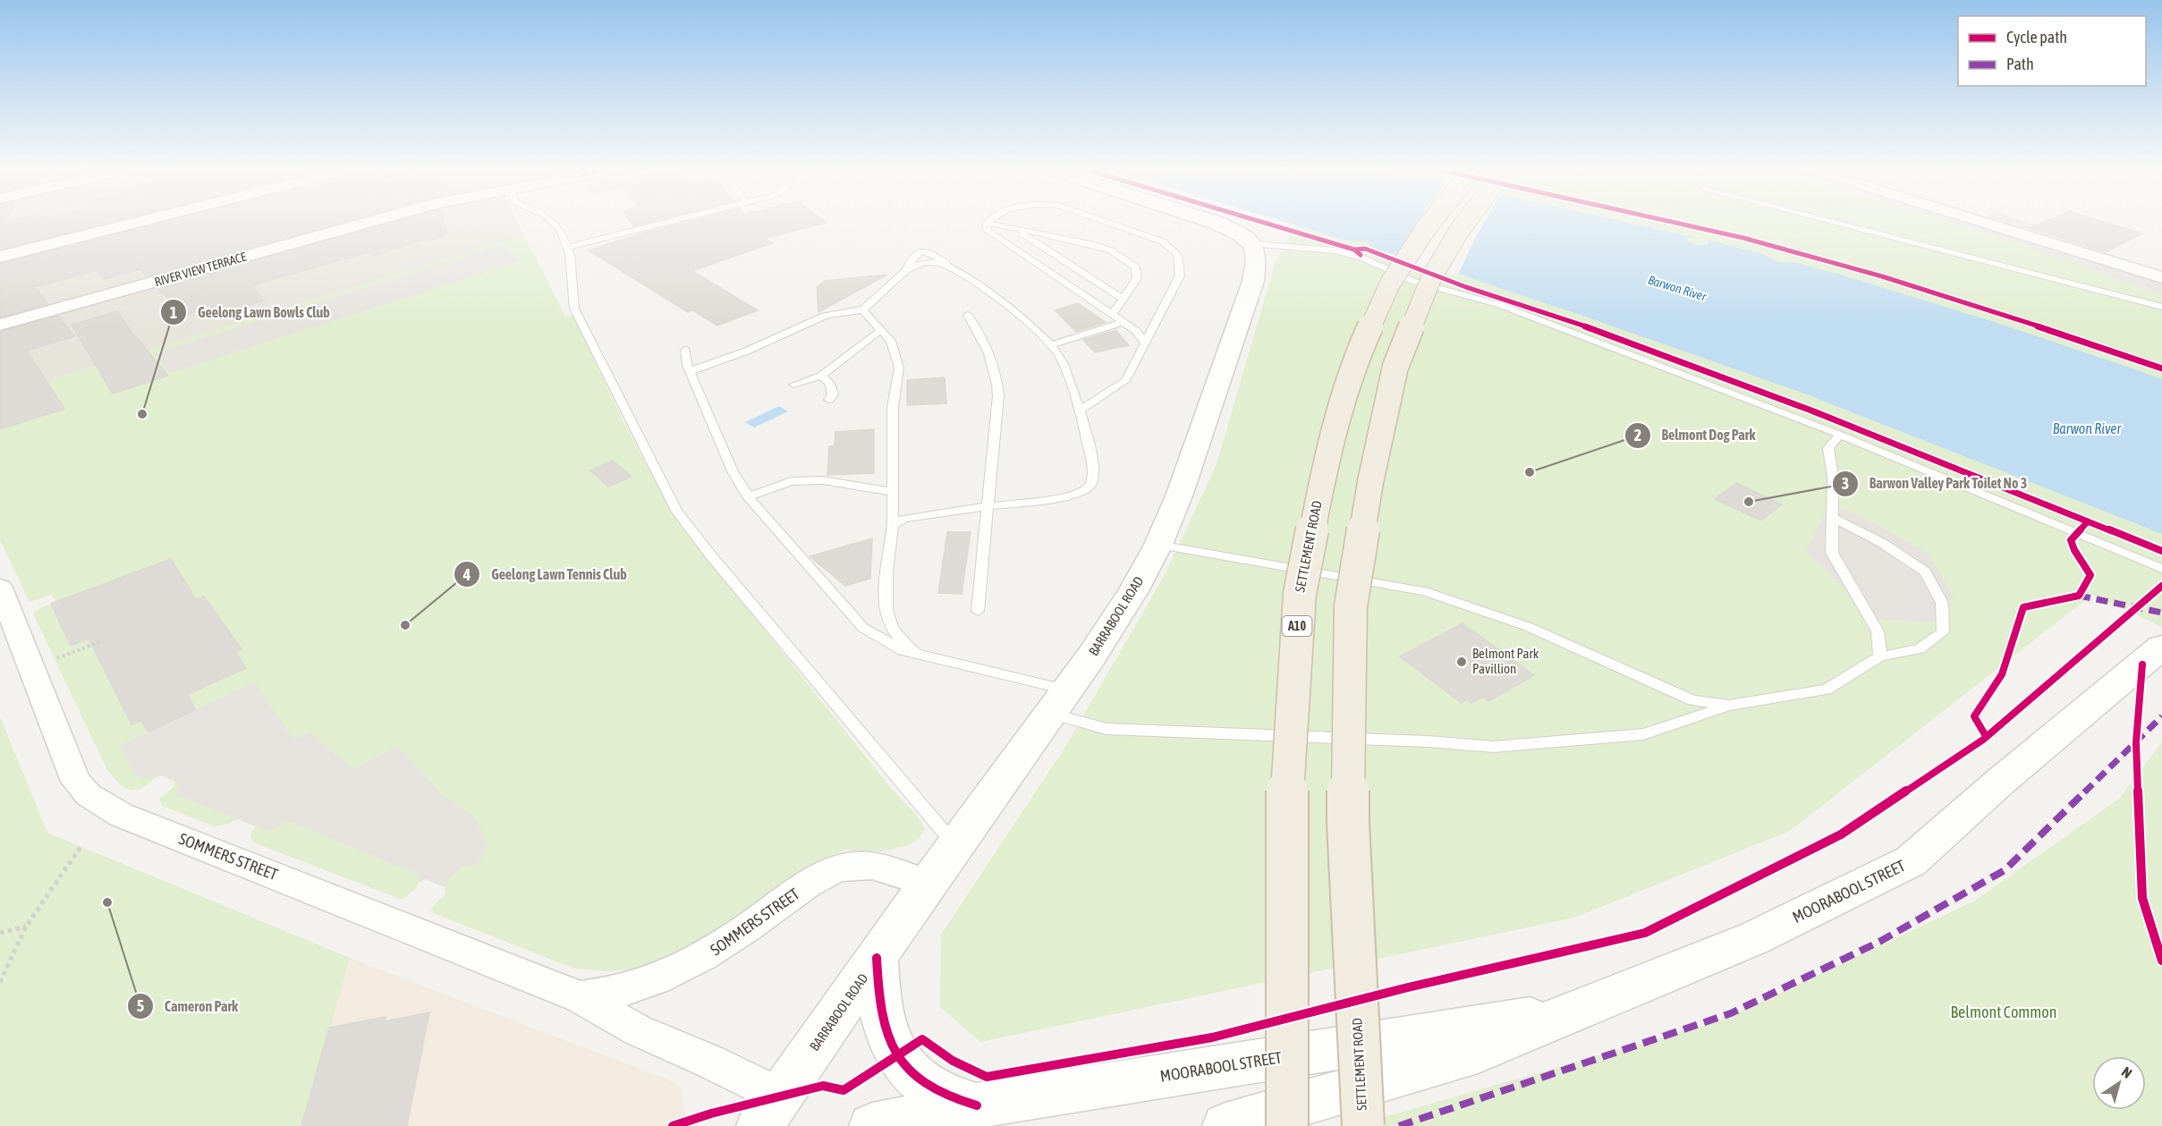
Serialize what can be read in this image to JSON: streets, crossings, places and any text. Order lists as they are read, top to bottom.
{
  "streets": {
    "highway": ["SETTLEMENT ROAD", "A10"],
    "street": [
      "RIVER VIEW TERRACE",
      "BARRABOOL ROAD",
      "SOMMERS STREET",
      "MOORABOOL STREET"
    ]
  },
  "crossings": [
    ["BARRABOOL ROAD", "SOMMERS STREET"]
  ],
  "water": ["Barwon River"],
  "parks": ["Belmont Common"],
  "places": [
    "Geelong Lawn Bowls Club",
    "Belmont Dog Park",
    "Barwon Valley Park Toilet No 3",
    "Geelong Lawn Tennis Club",
    "Belmont Park Pavillion",
    "Cameron Park"
  ],
  "legend": ["Cycle path", "Path"],
  "north": "top right"
}
